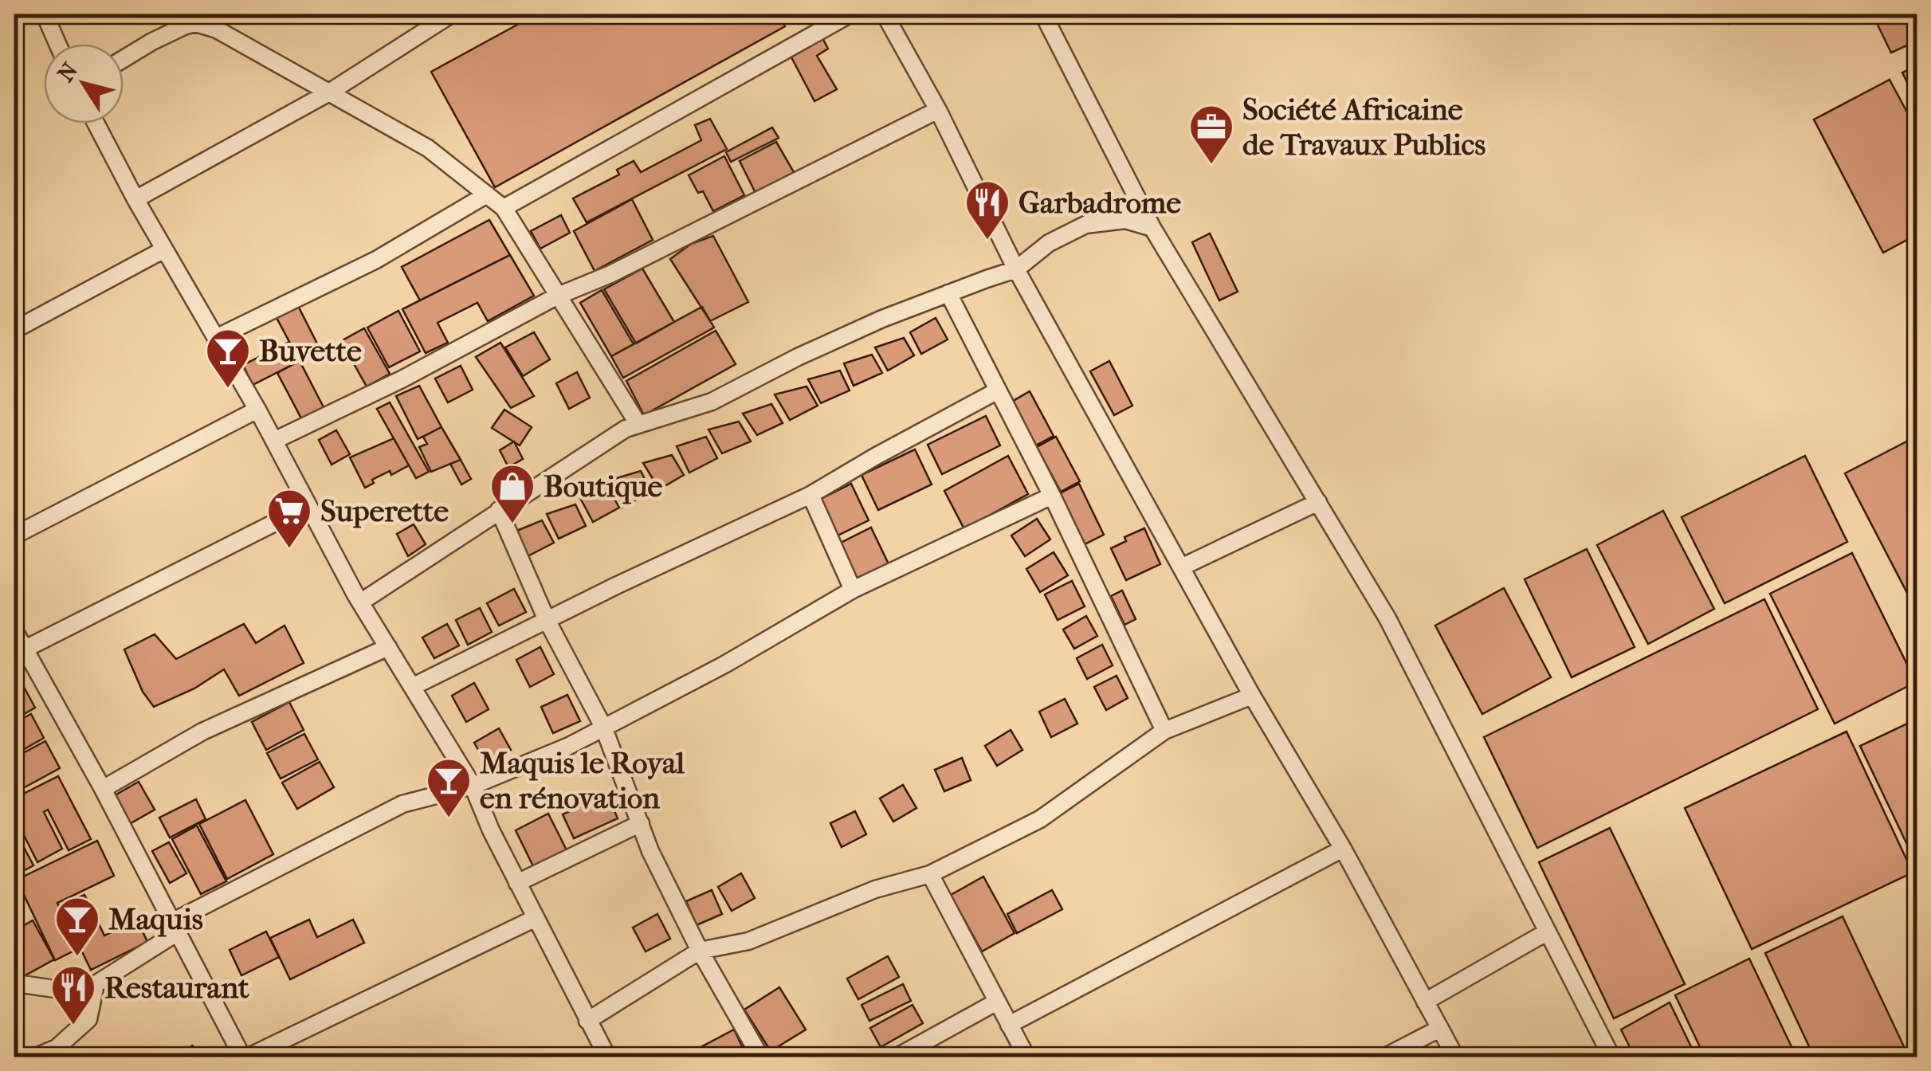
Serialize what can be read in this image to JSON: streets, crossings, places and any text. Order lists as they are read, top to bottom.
{
  "places": {
    "office": ["Société Africaine de Travaux Publics"],
    "restaurant": ["Garbadrome", "Restaurant"],
    "bar": ["Buvette", "Maquis le Royal en rénovation", "Maquis"],
    "shop": ["Boutique"],
    "supermarket": ["Superette"]
  },
  "north": "top left"
}
